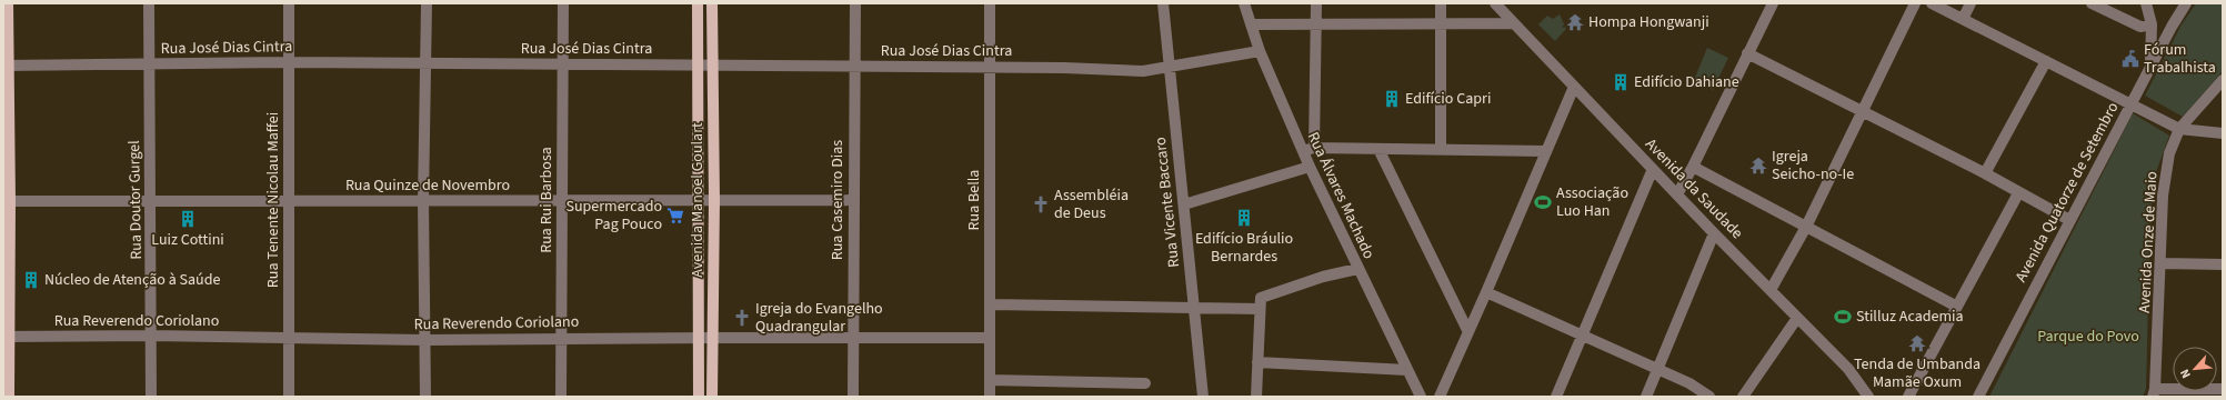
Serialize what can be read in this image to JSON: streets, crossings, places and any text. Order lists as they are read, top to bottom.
{
  "streets": {
    "main road": ["Avenida Manoel Goulart"],
    "street": [
      "Rua José Dias Cintra",
      "Rua Quinze de Novembro",
      "Avenida da Saudade",
      "Avenida Quatorze de Setembro",
      "Rua Álvares Machado",
      "Rua Doutor Gurgel",
      "Rua Tenente Nicolau Maffei",
      "Rua Rui Barbosa",
      "Rua Casemiro Dias",
      "Rua Bella",
      "Rua Vicente Baccaro",
      "Avenida Onze de Maio",
      "Rua Reverendo Coriolano"
    ]
  },
  "crossings": [
    ["Rua José Dias Cintra", "Rua Álvares Machado"],
    ["Rua José Dias Cintra", "Rua Doutor Gurgel"],
    ["Rua José Dias Cintra", "Rua Tenente Nicolau Maffei"],
    ["Rua José Dias Cintra", "Rua Rui Barbosa"],
    ["Rua José Dias Cintra", "Avenida Manoel Goulart"],
    ["Rua José Dias Cintra", "Rua Casemiro Dias"],
    ["Rua José Dias Cintra", "Rua Bella"],
    ["Rua José Dias Cintra", "Rua Vicente Baccaro"],
    ["Rua Quinze de Novembro", "Rua Doutor Gurgel"],
    ["Rua Quinze de Novembro", "Rua Tenente Nicolau Maffei"],
    ["Rua Quinze de Novembro", "Rua Rui Barbosa"],
    ["Rua Quinze de Novembro", "Avenida Manoel Goulart"],
    ["Rua Quinze de Novembro", "Rua Casemiro Dias"],
    ["Rua Doutor Gurgel", "Rua Reverendo Coriolano"],
    ["Rua Tenente Nicolau Maffei", "Rua Reverendo Coriolano"],
    ["Rua Rui Barbosa", "Rua Reverendo Coriolano"],
    ["Avenida Manoel Goulart", "Rua Reverendo Coriolano"],
    ["Rua Casemiro Dias", "Rua Reverendo Coriolano"],
    ["Rua Bella", "Rua Reverendo Coriolano"]
  ],
  "parks": ["Parque do Povo"],
  "places": {
    "temple": ["Hompa Hongwanji", "Igreja Seicho-no-Ie", "Tenda de Umbanda Mamãe Oxum"],
    "public building": ["Fórum Trabalhista"],
    "building": [
      "Edifício Dahiane",
      "Edifício Capri",
      "Edifício Bráulio Bernardes",
      "Luiz Cottini",
      "Núcleo de Atenção à Saúde"
    ],
    "sports": ["Associação Luo Han", "Stilluz Academia"],
    "church": ["Assembléia de Deus", "Igreja do Evangelho Quadrangular"],
    "supermarket": ["Supermercado Pag Pouco"]
  },
  "north": "bottom left"
}
